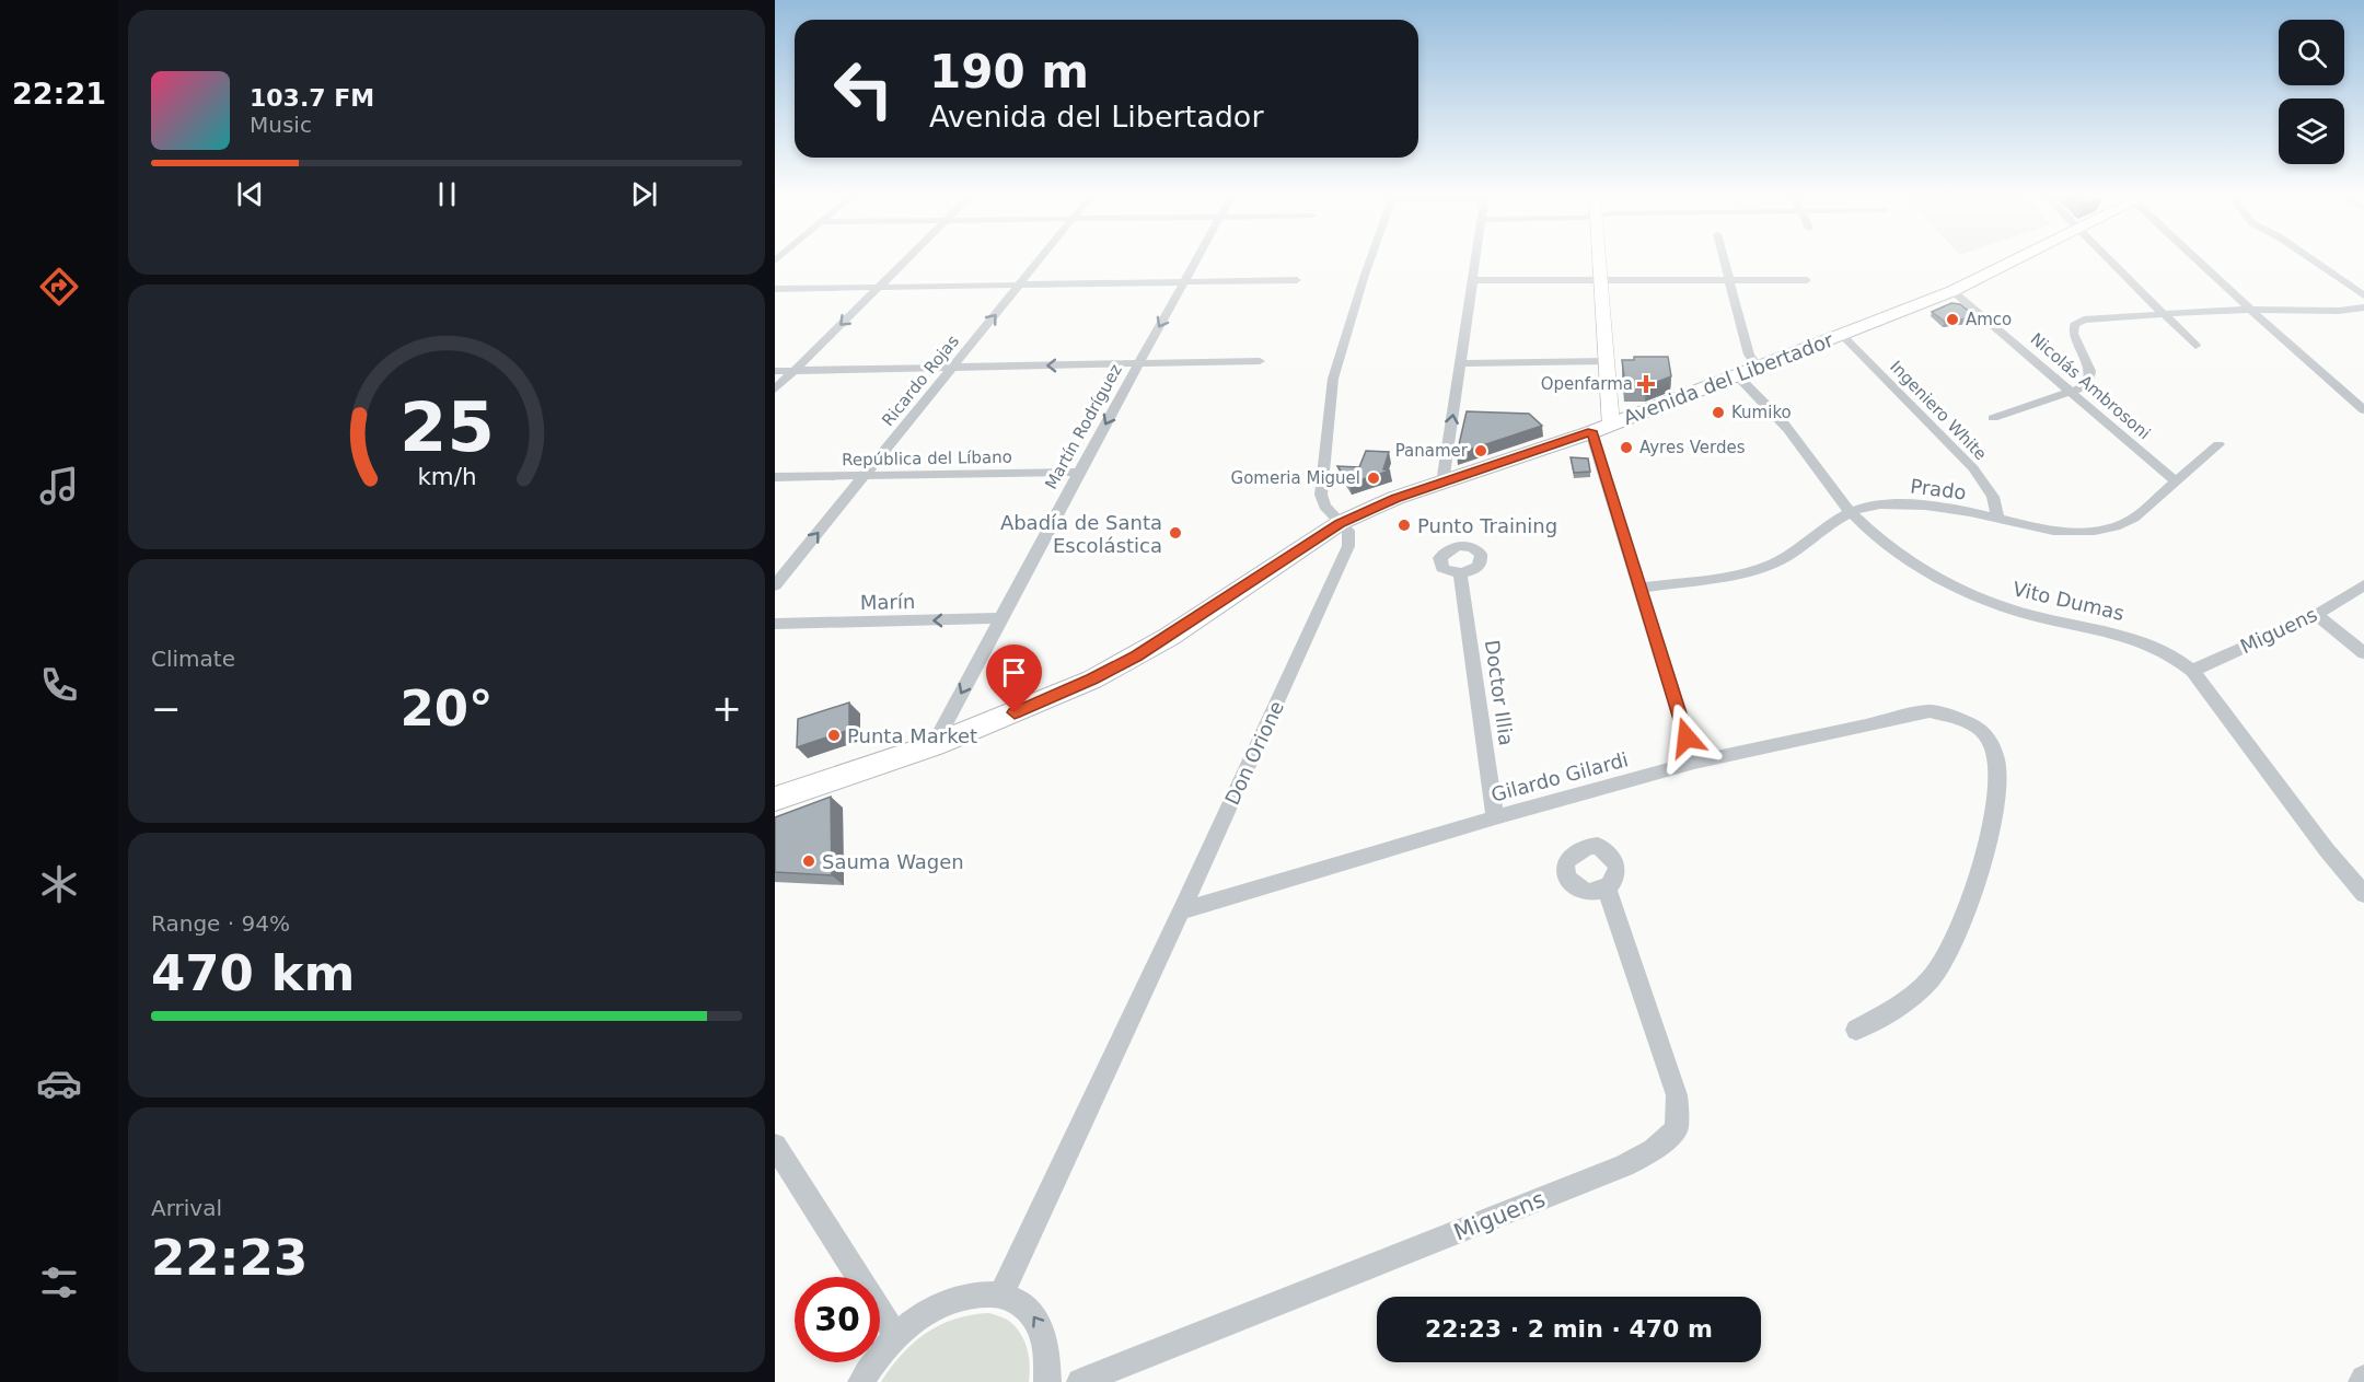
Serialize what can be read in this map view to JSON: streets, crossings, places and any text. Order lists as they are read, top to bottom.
{
  "streets": {
    "main road": ["Avenida del Libertador"],
    "street": [
      "Ricardo Rojas",
      "Nicolás Ambrosoni",
      "Ingeniero White",
      "Martín Rodríguez",
      "República del Líbano",
      "Prado",
      "Vito Dumas",
      "Marín",
      "Miguens",
      "Doctor Illia",
      "Don Orione",
      "Gilardo Gilardi"
    ]
  },
  "crossings": [
    ["Avenida del Libertador", "Nicolás Ambrosoni"],
    ["Avenida del Libertador", "Ingeniero White"],
    ["Avenida del Libertador", "Martín Rodríguez"],
    ["Avenida del Libertador", "Vito Dumas"],
    ["Avenida del Libertador", "Don Orione"],
    ["Ricardo Rojas", "República del Líbano"],
    ["Nicolás Ambrosoni", "Prado"],
    ["Ingeniero White", "Prado"],
    ["Martín Rodríguez", "República del Líbano"],
    ["Martín Rodríguez", "Marín"],
    ["Prado", "Vito Dumas"],
    ["Vito Dumas", "Miguens"],
    ["Doctor Illia", "Gilardo Gilardi"],
    ["Don Orione", "Gilardo Gilardi"]
  ],
  "one_way": ["Ricardo Rojas", "Martín Rodríguez", "Marín"],
  "places": {
    "other": [
      "Amco",
      "Kumiko",
      "Ayres Verdes",
      "Panamer",
      "Gomeria Miguel",
      "Punto Training",
      "Abadía de Santa Escolástica",
      "Punta Market",
      "Sauma Wagen"
    ],
    "health": ["Openfarma"]
  },
  "page": {
    "tabs": "22:21",
    "turn": ["190 m", "Avenida del Libertador"],
    "song": ["103.7 FM", "Music"],
    "tile": [
      "Climate",
      ["Range · 94%", "470 km"],
      ["Arrival", "22:23"]
    ],
    "heat": ["−", "20°", "+"],
    "limit": "30",
    "trip": "22:23 · 2 min · 470 m",
    "gauge": ["25", "km/h"]
  }
}
